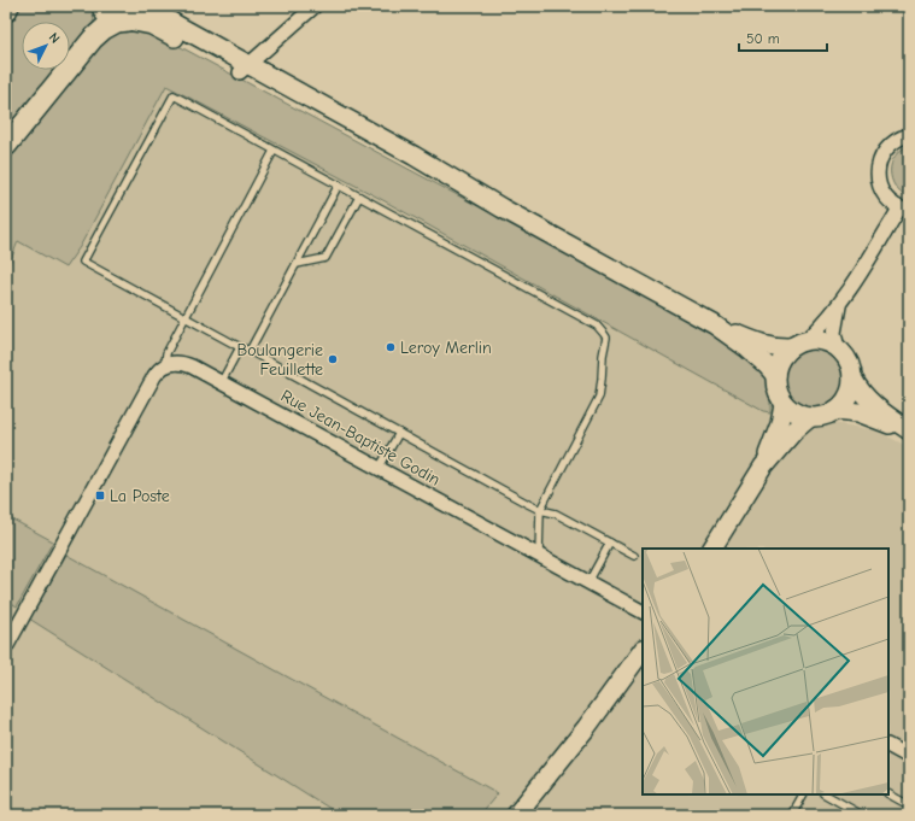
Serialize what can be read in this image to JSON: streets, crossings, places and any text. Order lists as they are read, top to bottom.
{
  "streets": {
    "street": ["Rue Jean-Baptiste Godin"]
  },
  "places": {
    "other": ["Leroy Merlin", "Boulangerie Feuillette"],
    "transit": ["La Poste"]
  },
  "scale_bar": "50 m",
  "north": "top right"
}
